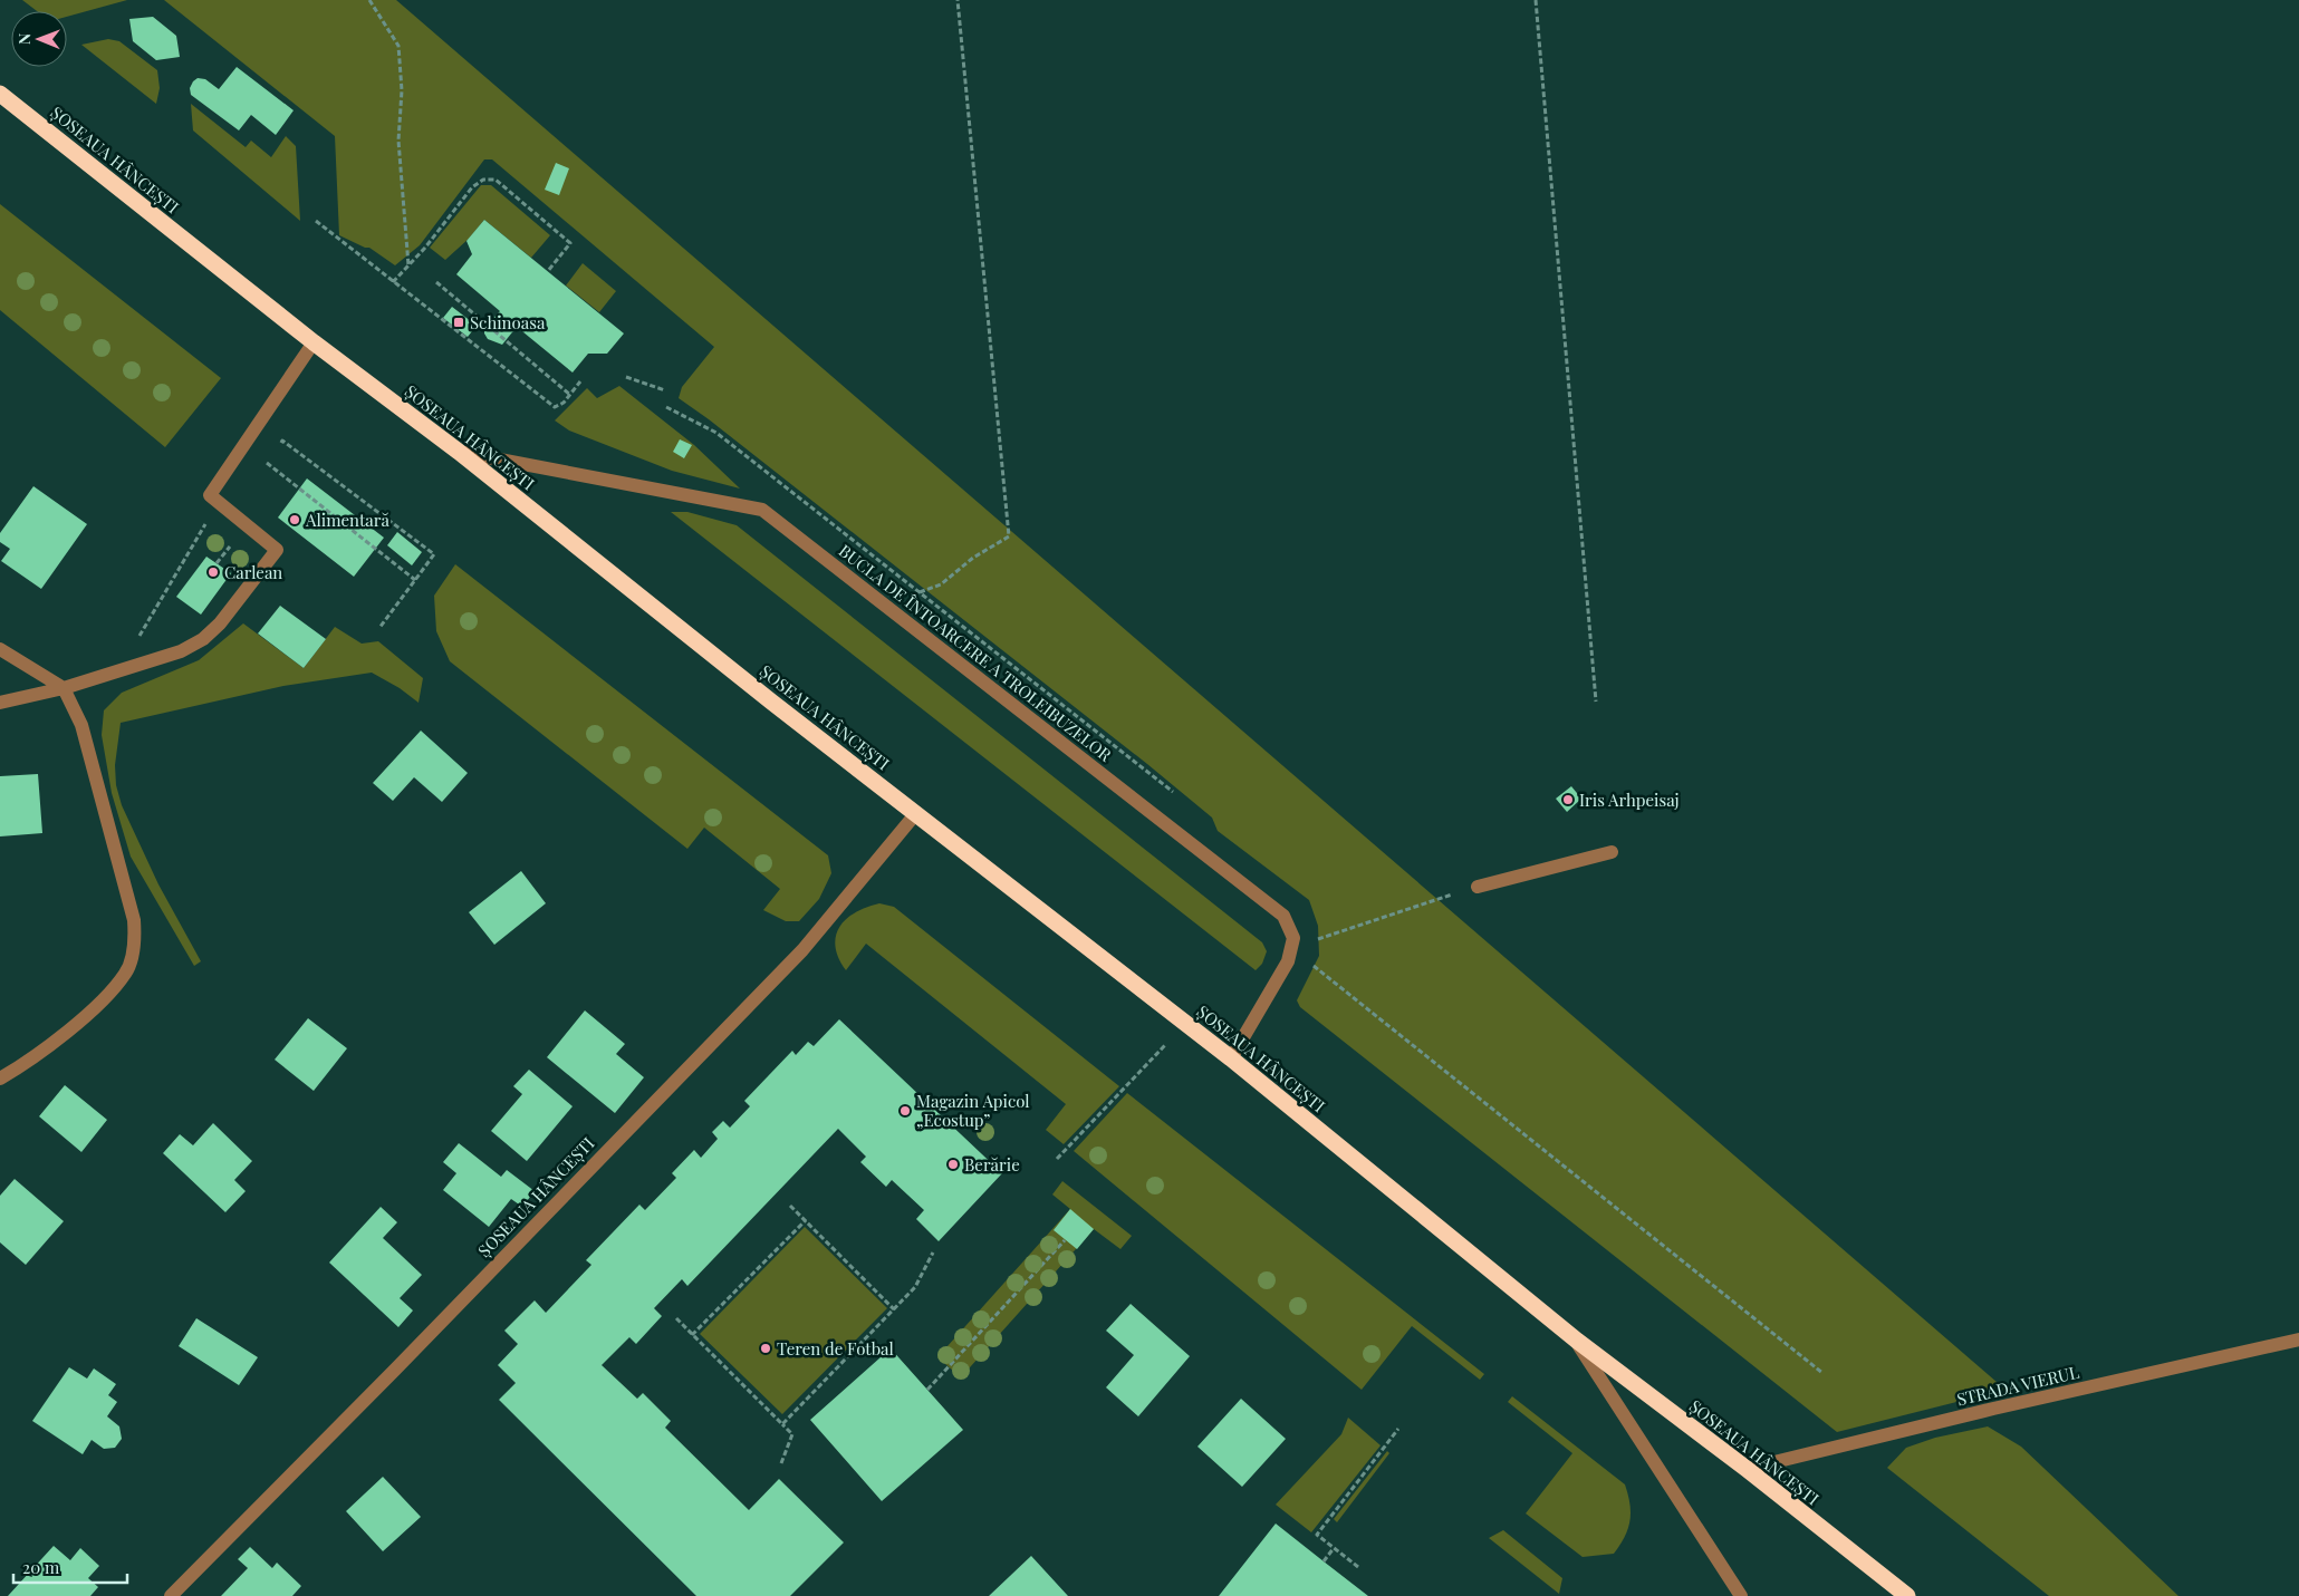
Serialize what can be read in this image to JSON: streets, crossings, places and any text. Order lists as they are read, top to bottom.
{
  "streets": {
    "highway": ["ȘOSEAUA HÂNCEȘTI"],
    "street": ["BUCLA DE ÎNTOARCERE A TROLEIBUZELOR", "STRADA VIERUL"]
  },
  "crossings": [
    ["ȘOSEAUA HÂNCEȘTI", "BUCLA DE ÎNTOARCERE A TROLEIBUZELOR"],
    ["ȘOSEAUA HÂNCEȘTI", "STRADA VIERUL"]
  ],
  "places": {
    "transit": ["Schinoasa"],
    "other": [
      "Alimentară",
      "Carlean",
      "Iris Arhpeisaj",
      "Magazin Apicol „Ecostup”",
      "Berărie",
      "Teren de Fotbal"
    ]
  },
  "scale_bar": "20 m",
  "north": "left"
}
